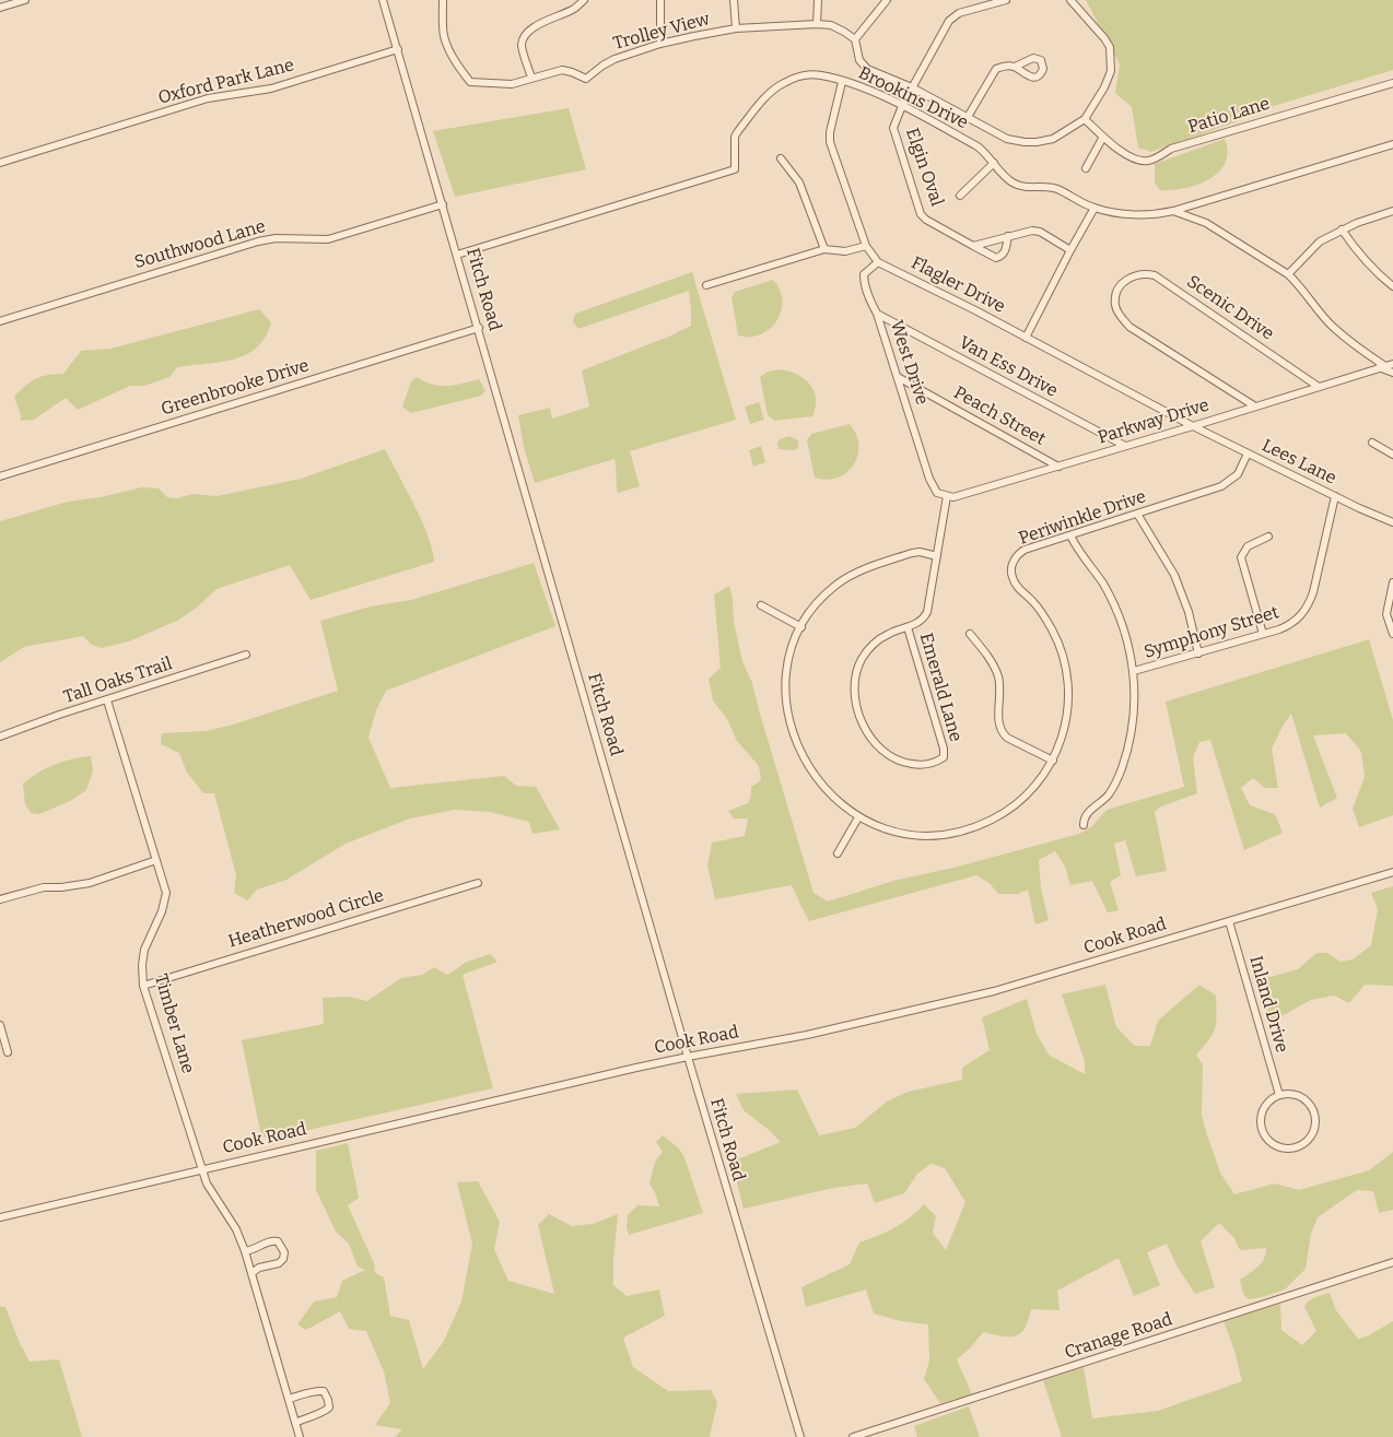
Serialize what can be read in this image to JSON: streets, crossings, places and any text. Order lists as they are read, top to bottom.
{
  "streets": {
    "street": [
      "Trolley View",
      "Oxford Park Lane",
      "Brookins Drive",
      "Patio Lane",
      "Elgin Oval",
      "Southwood Lane",
      "Flagler Drive",
      "Fitch Road",
      "Scenic Drive",
      "West Drive",
      "Van Ess Drive",
      "Greenbrooke Drive",
      "Peach Street",
      "Parkway Drive",
      "Lees Lane",
      "Periwinkle Drive",
      "Symphony Street",
      "Tall Oaks Trail",
      "Emerald Lane",
      "Heatherwood Circle",
      "Cook Road",
      "Inland Drive",
      "Timber Lane",
      "Cranage Road"
    ]
  },
  "crossings": [
    ["Oxford Park Lane", "Fitch Road"],
    ["Brookins Drive", "Elgin Oval"],
    ["Brookins Drive", "Fitch Road"],
    ["Southwood Lane", "Fitch Road"],
    ["Flagler Drive", "West Drive"],
    ["Flagler Drive", "Parkway Drive"],
    ["Flagler Drive", "Lees Lane"],
    ["Fitch Road", "Greenbrooke Drive"],
    ["Fitch Road", "Cook Road"],
    ["Scenic Drive", "Parkway Drive"],
    ["West Drive", "Van Ess Drive"],
    ["West Drive", "Peach Street"],
    ["West Drive", "Parkway Drive"],
    ["Van Ess Drive", "Parkway Drive"],
    ["Peach Street", "Parkway Drive"],
    ["Parkway Drive", "Lees Lane"],
    ["Lees Lane", "Periwinkle Drive"],
    ["Lees Lane", "Symphony Street"],
    ["Tall Oaks Trail", "Timber Lane"],
    ["Heatherwood Circle", "Timber Lane"],
    ["Cook Road", "Inland Drive"],
    ["Cook Road", "Timber Lane"]
  ]
}
